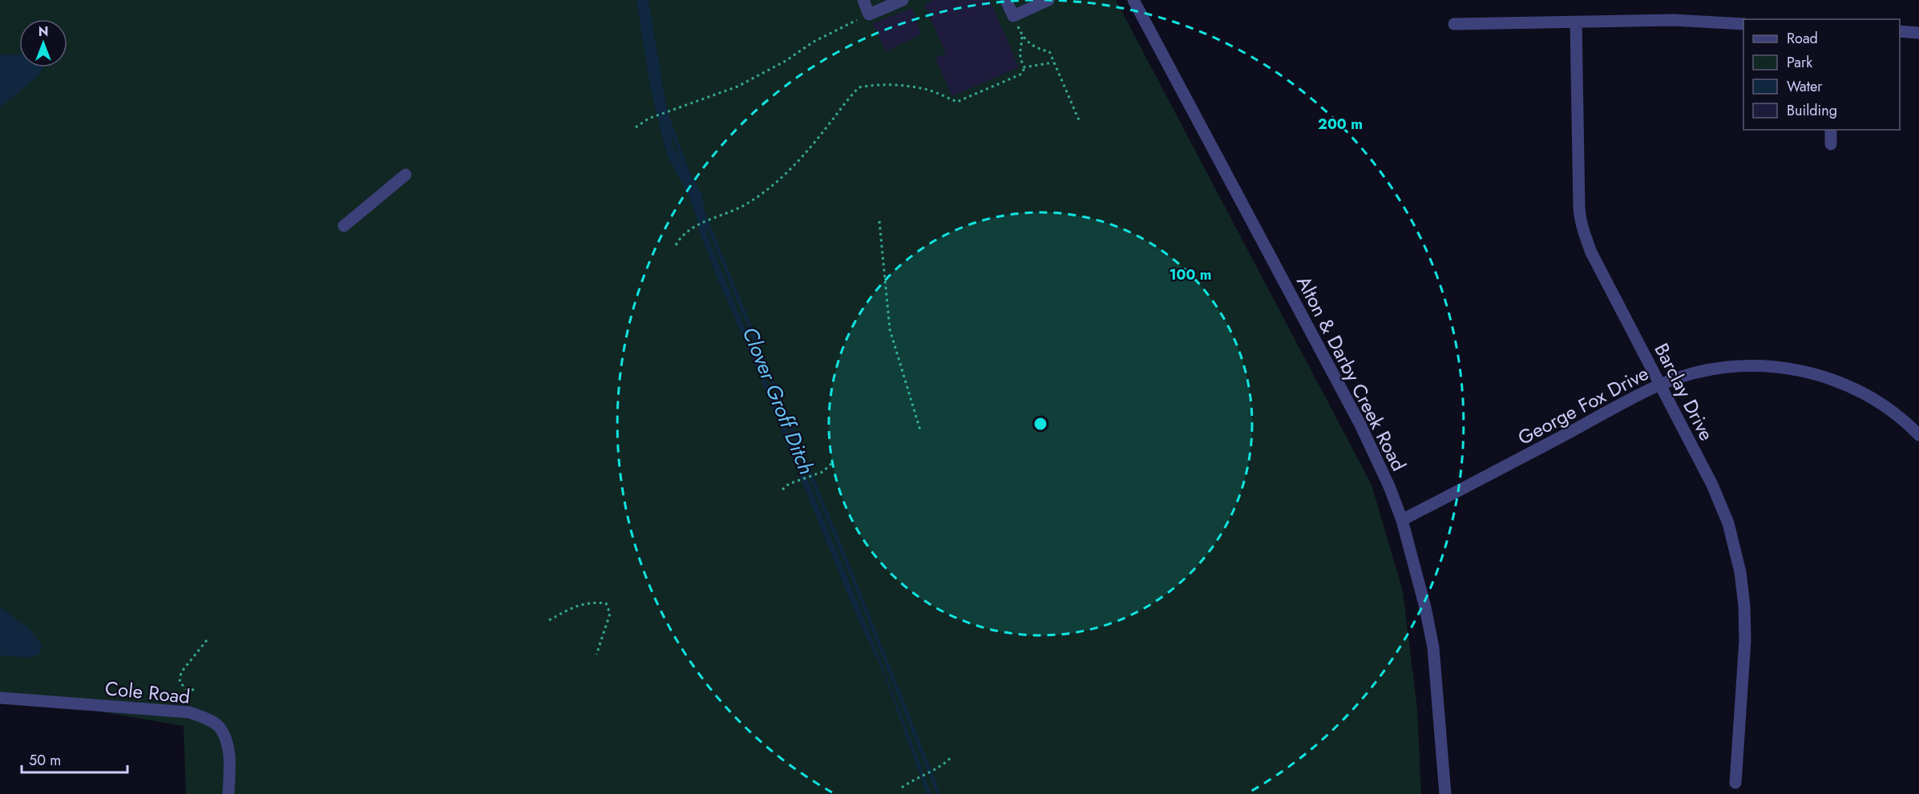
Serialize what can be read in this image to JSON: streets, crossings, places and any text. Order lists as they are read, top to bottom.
{
  "streets": {
    "street": [
      "Alton & Darby Creek Road",
      "Barclay Drive",
      "George Fox Drive",
      "Cole Road"
    ]
  },
  "crossings": [
    ["Alton & Darby Creek Road", "George Fox Drive"],
    ["Barclay Drive", "George Fox Drive"]
  ],
  "water": ["Clover Groff Ditch"],
  "legend": [
    "Road",
    "Park",
    "Water",
    "Building"
  ],
  "scale_bar": "50 m",
  "north": "top",
  "rings": ["200 m", "100 m"]
}
